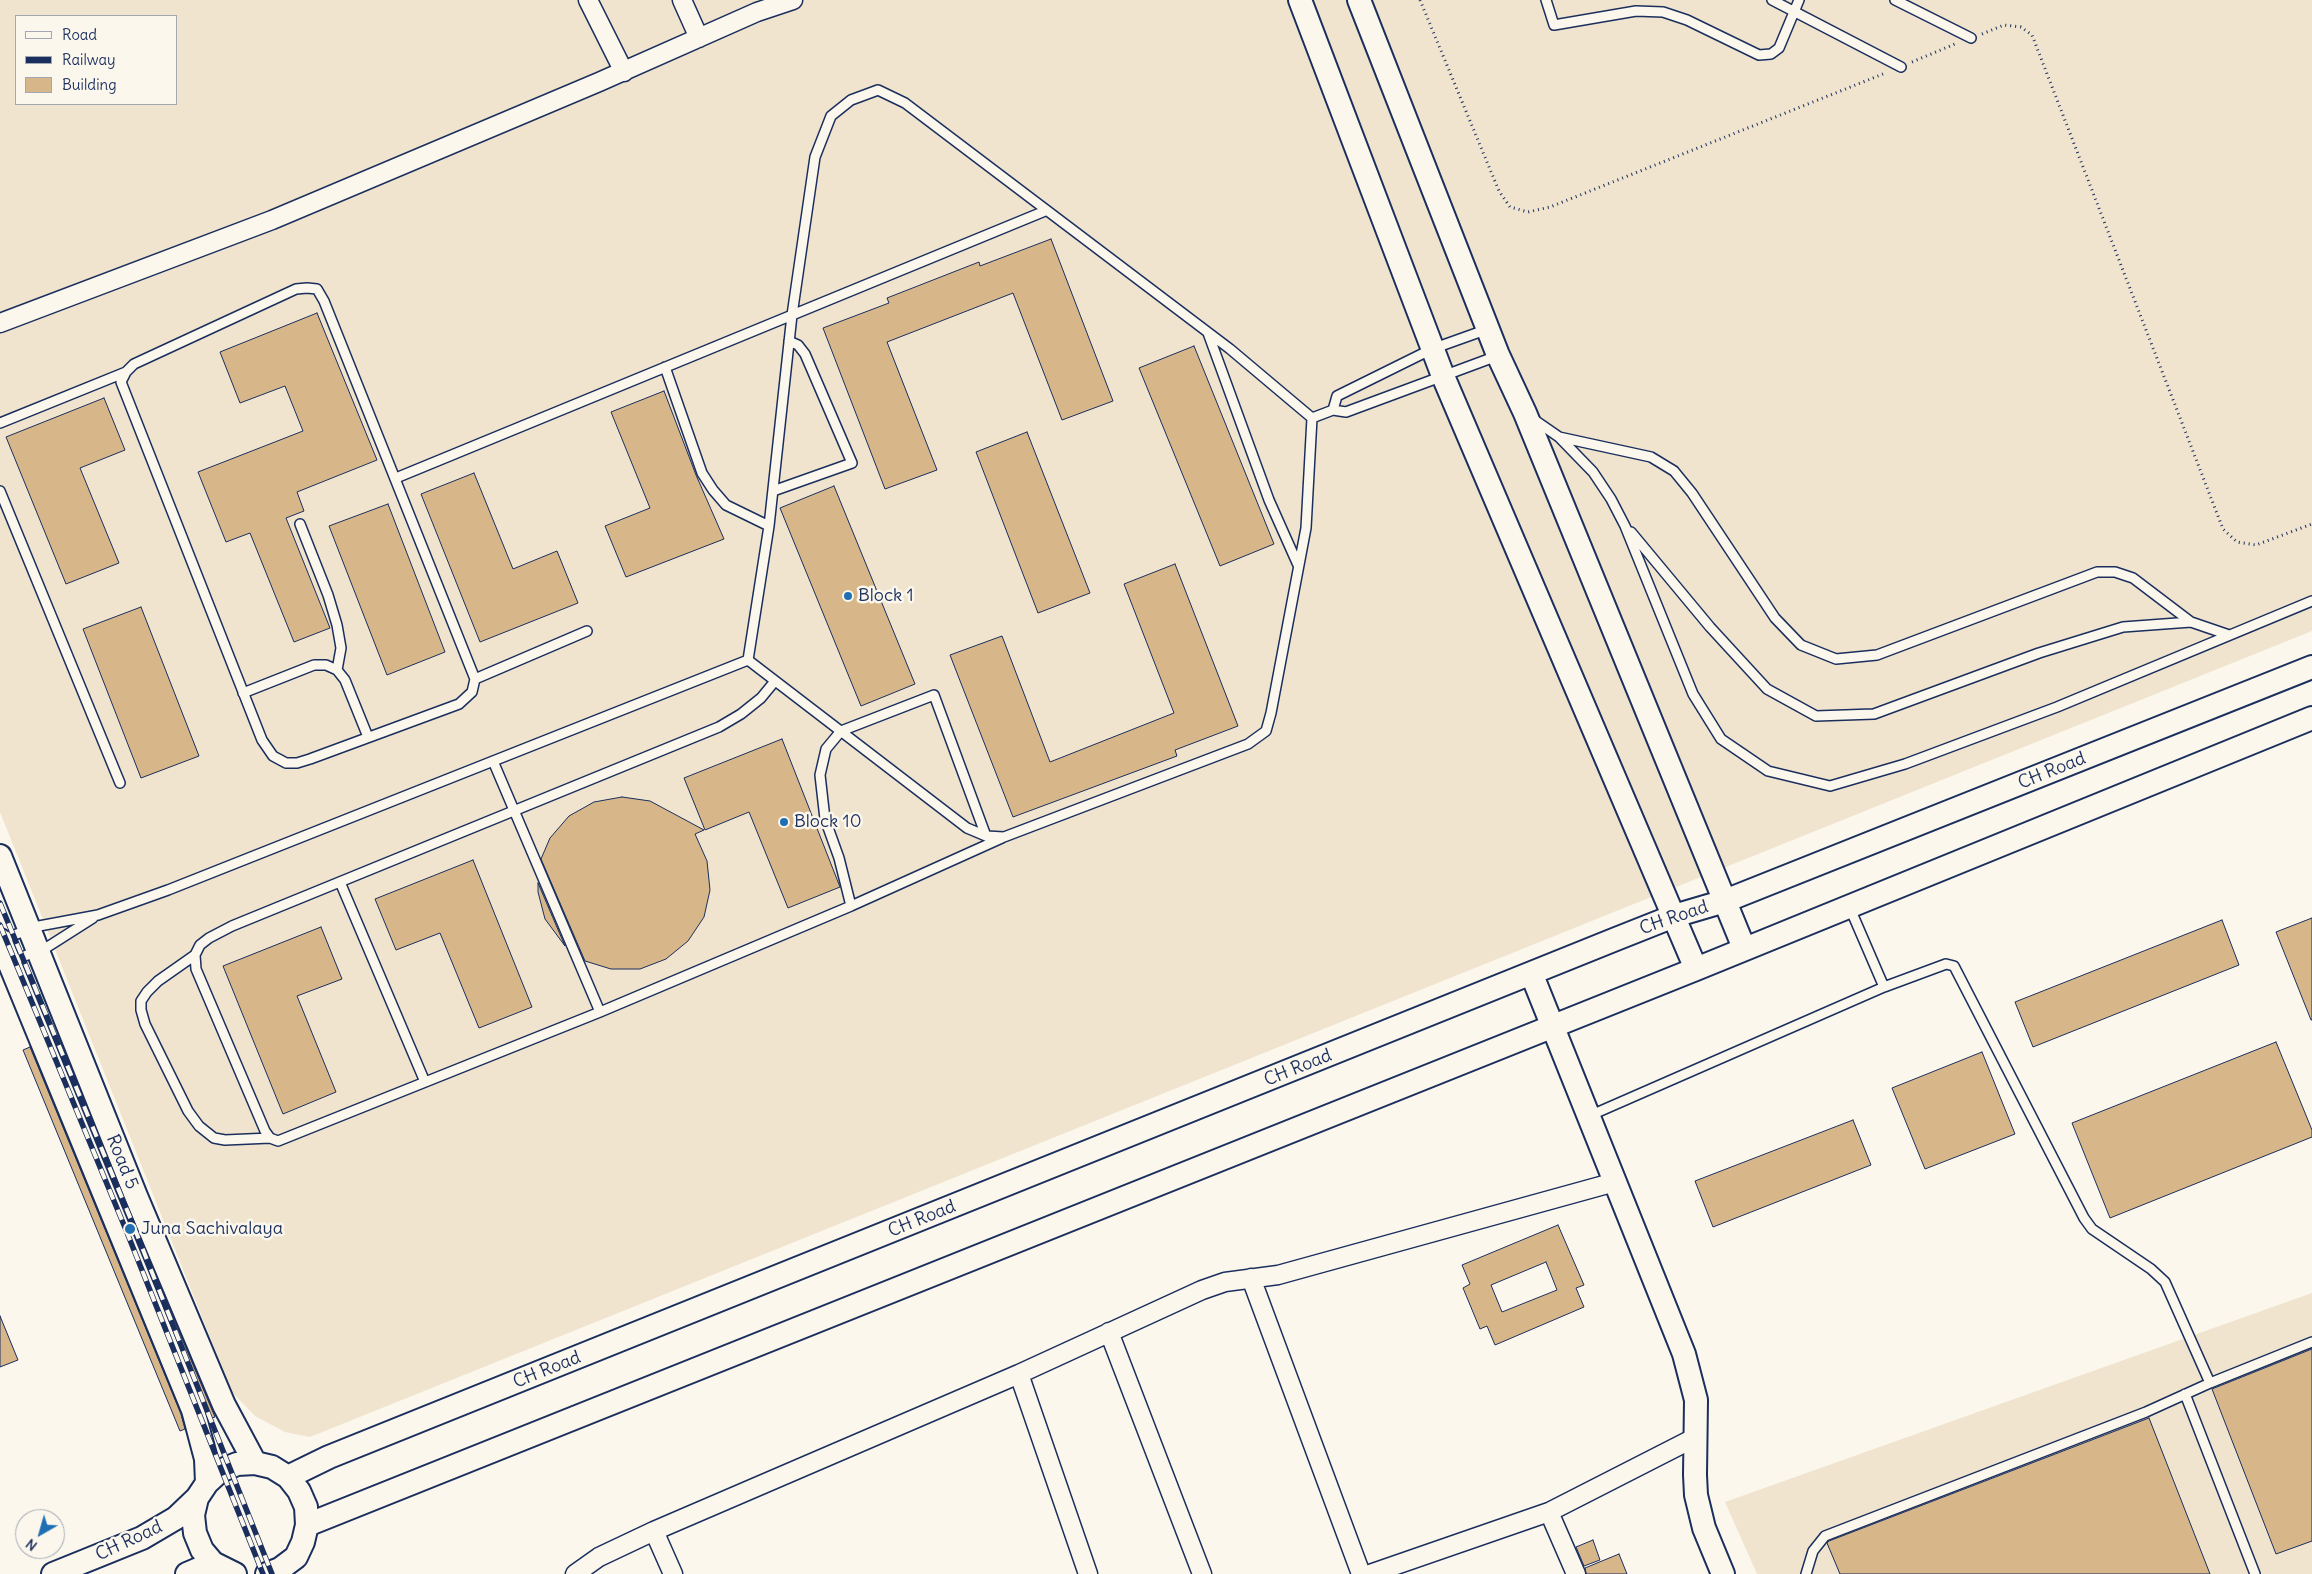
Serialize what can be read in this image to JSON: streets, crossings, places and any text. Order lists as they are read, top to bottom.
{
  "streets": {
    "street": ["CH Road", "Road 5"]
  },
  "crossings": [
    ["CH Road", "Road 5"]
  ],
  "places": ["Block 1", "Block 10", "Juna Sachivalaya"],
  "legend": ["Road", "Railway", "Building"],
  "north": "bottom left"
}
